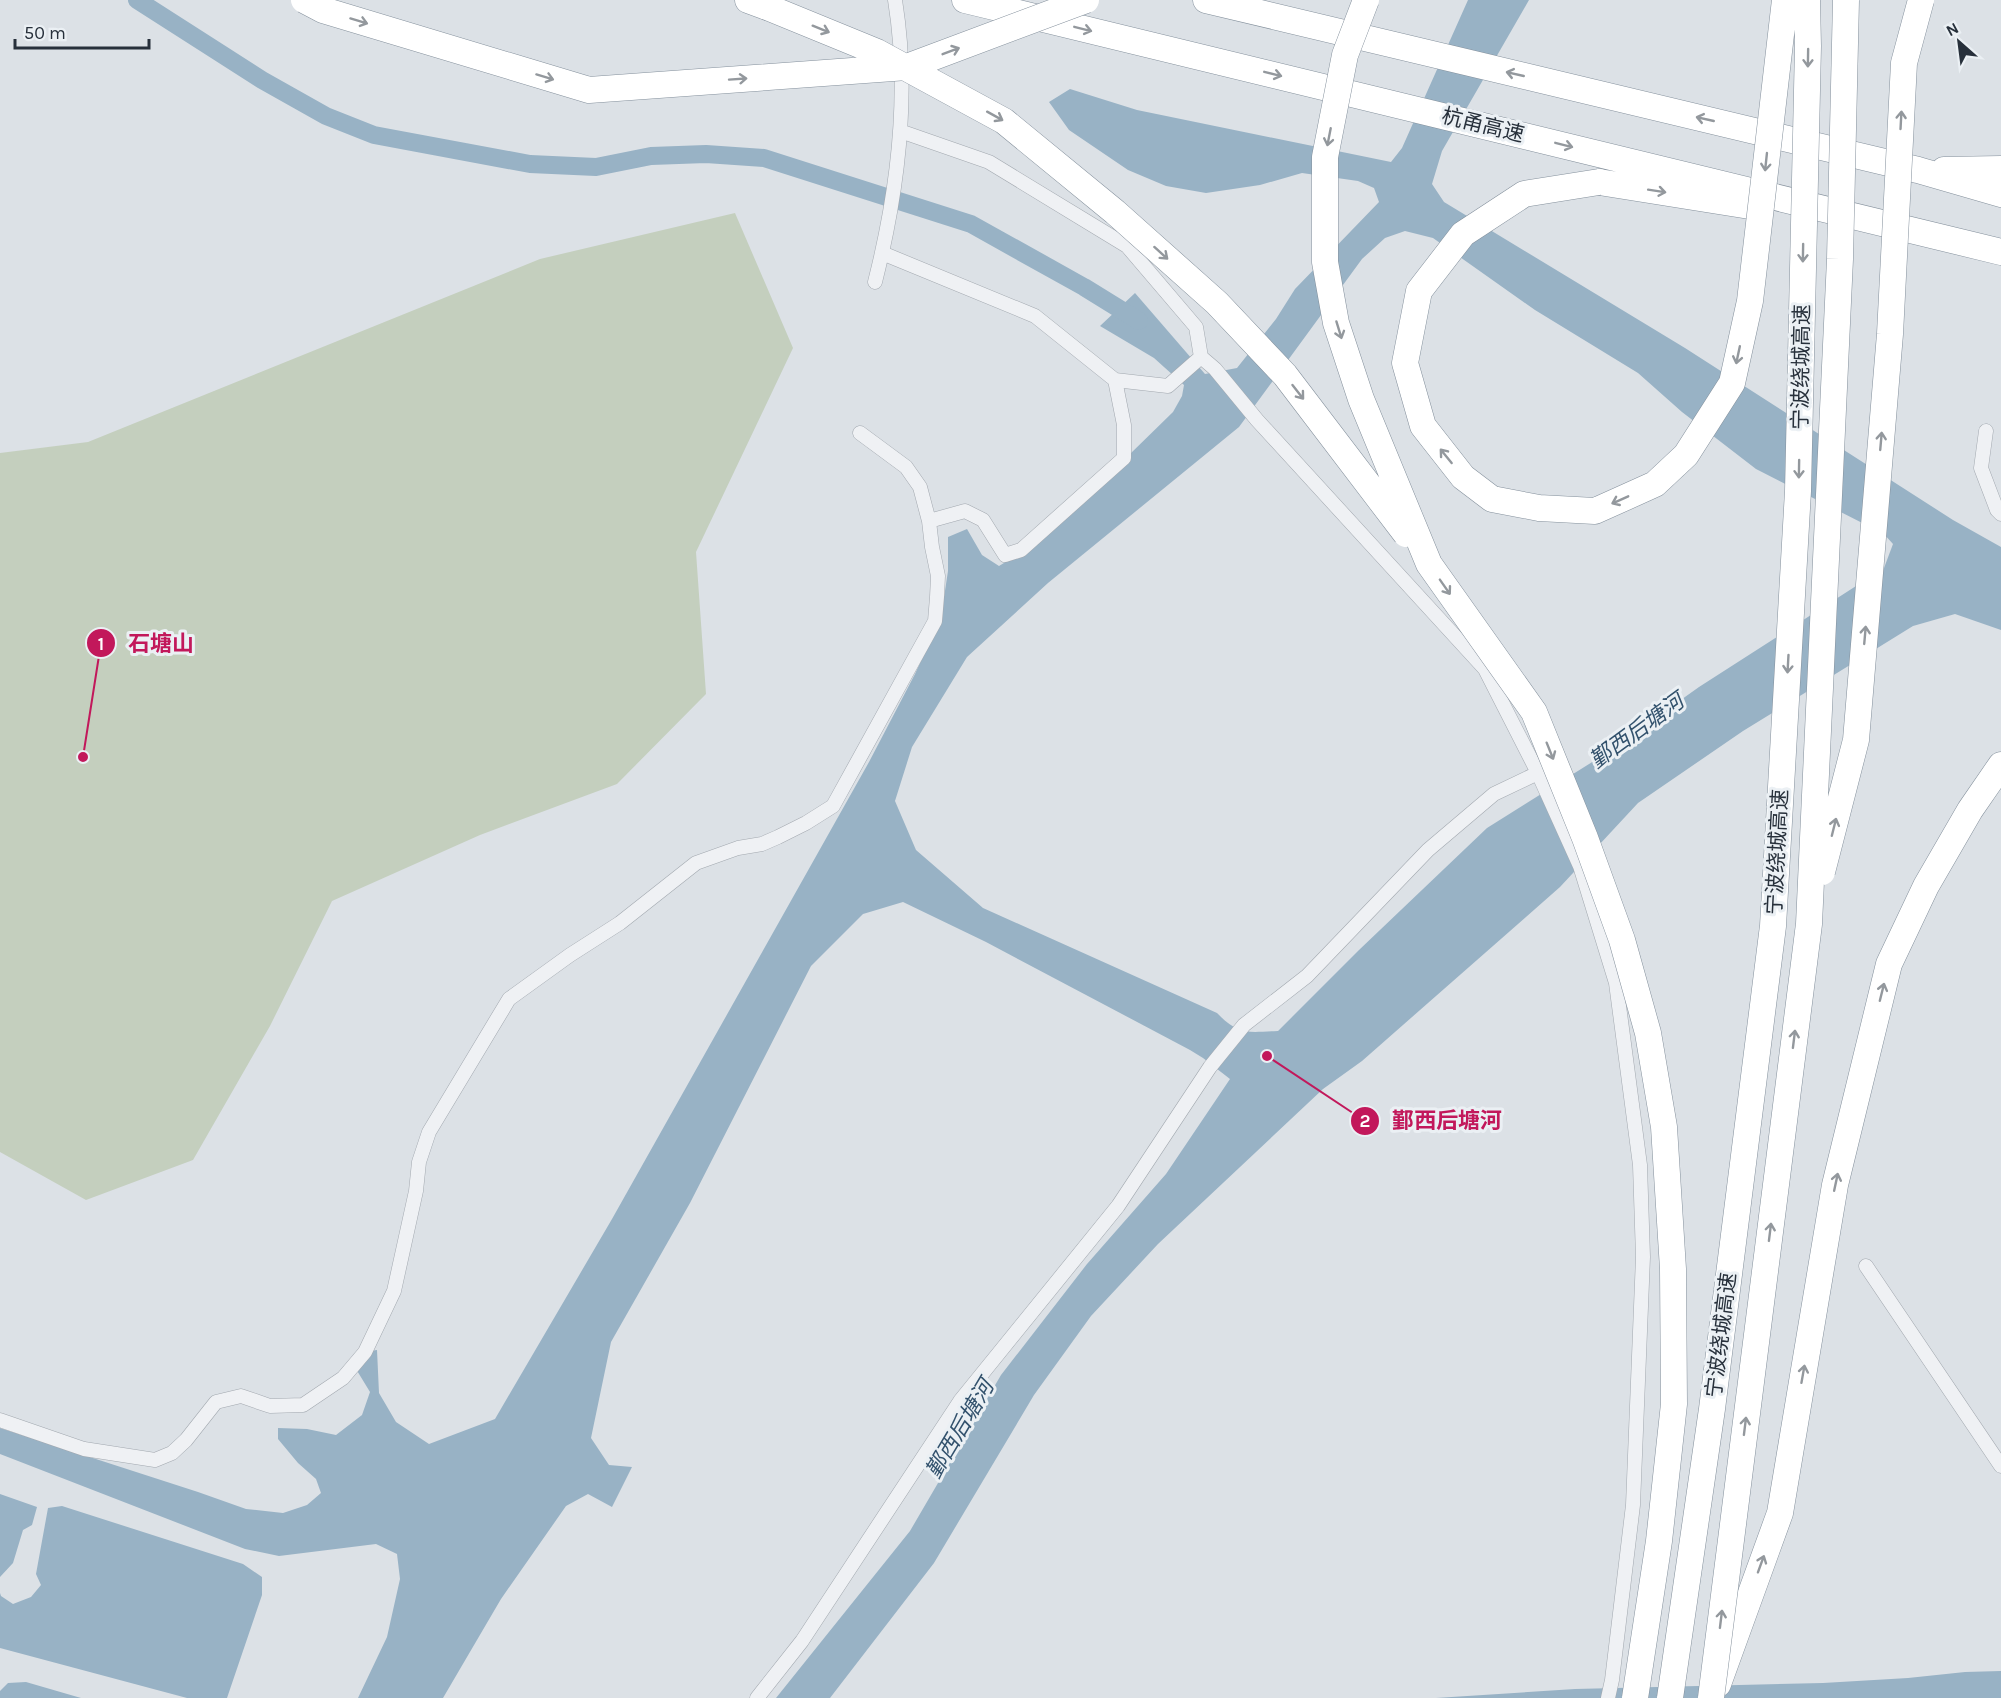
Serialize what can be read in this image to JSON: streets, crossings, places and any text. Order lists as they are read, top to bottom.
{
  "streets": {
    "highway": ["杭甬高速", "宁波绕城高速"]
  },
  "water": ["鄞西后塘河"],
  "places": ["石塘山", "鄞西后塘河"],
  "scale_bar": "50 m",
  "north": "top left"
}
